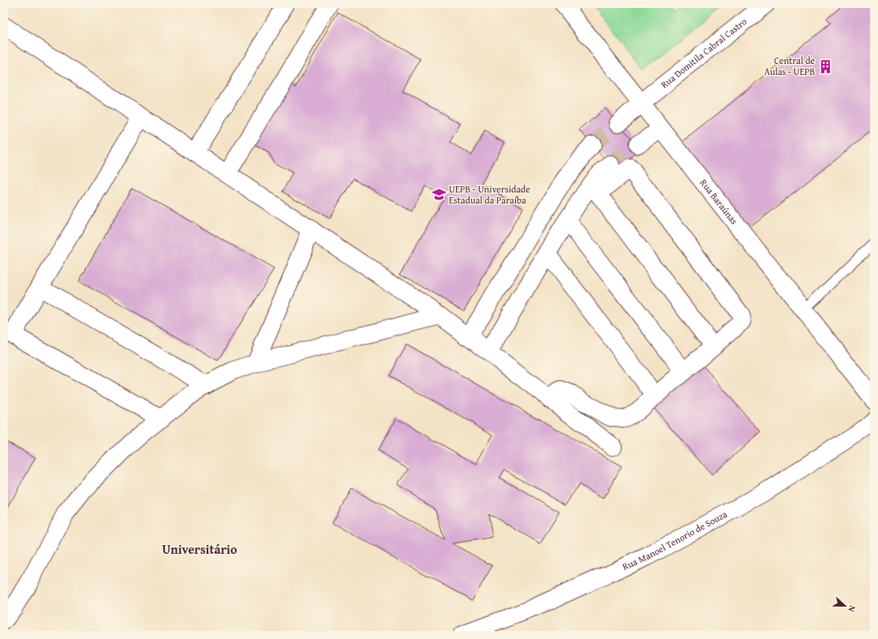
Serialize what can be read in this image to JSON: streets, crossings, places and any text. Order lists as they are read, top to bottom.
{
  "streets": {
    "street": ["Rua Domitila Cabral Castro", "Rua Baraúnas", "Rua Manoel Tenorio de Souza"]
  },
  "crossings": [
    ["Rua Domitila Cabral Castro", "Rua Baraúnas"]
  ],
  "districts": ["Universitário"],
  "places": {
    "building": ["Central de Aulas - UEPB"],
    "school or university": ["UEPB - Universidade Estadual da Paraíba"]
  },
  "north": "right"
}
